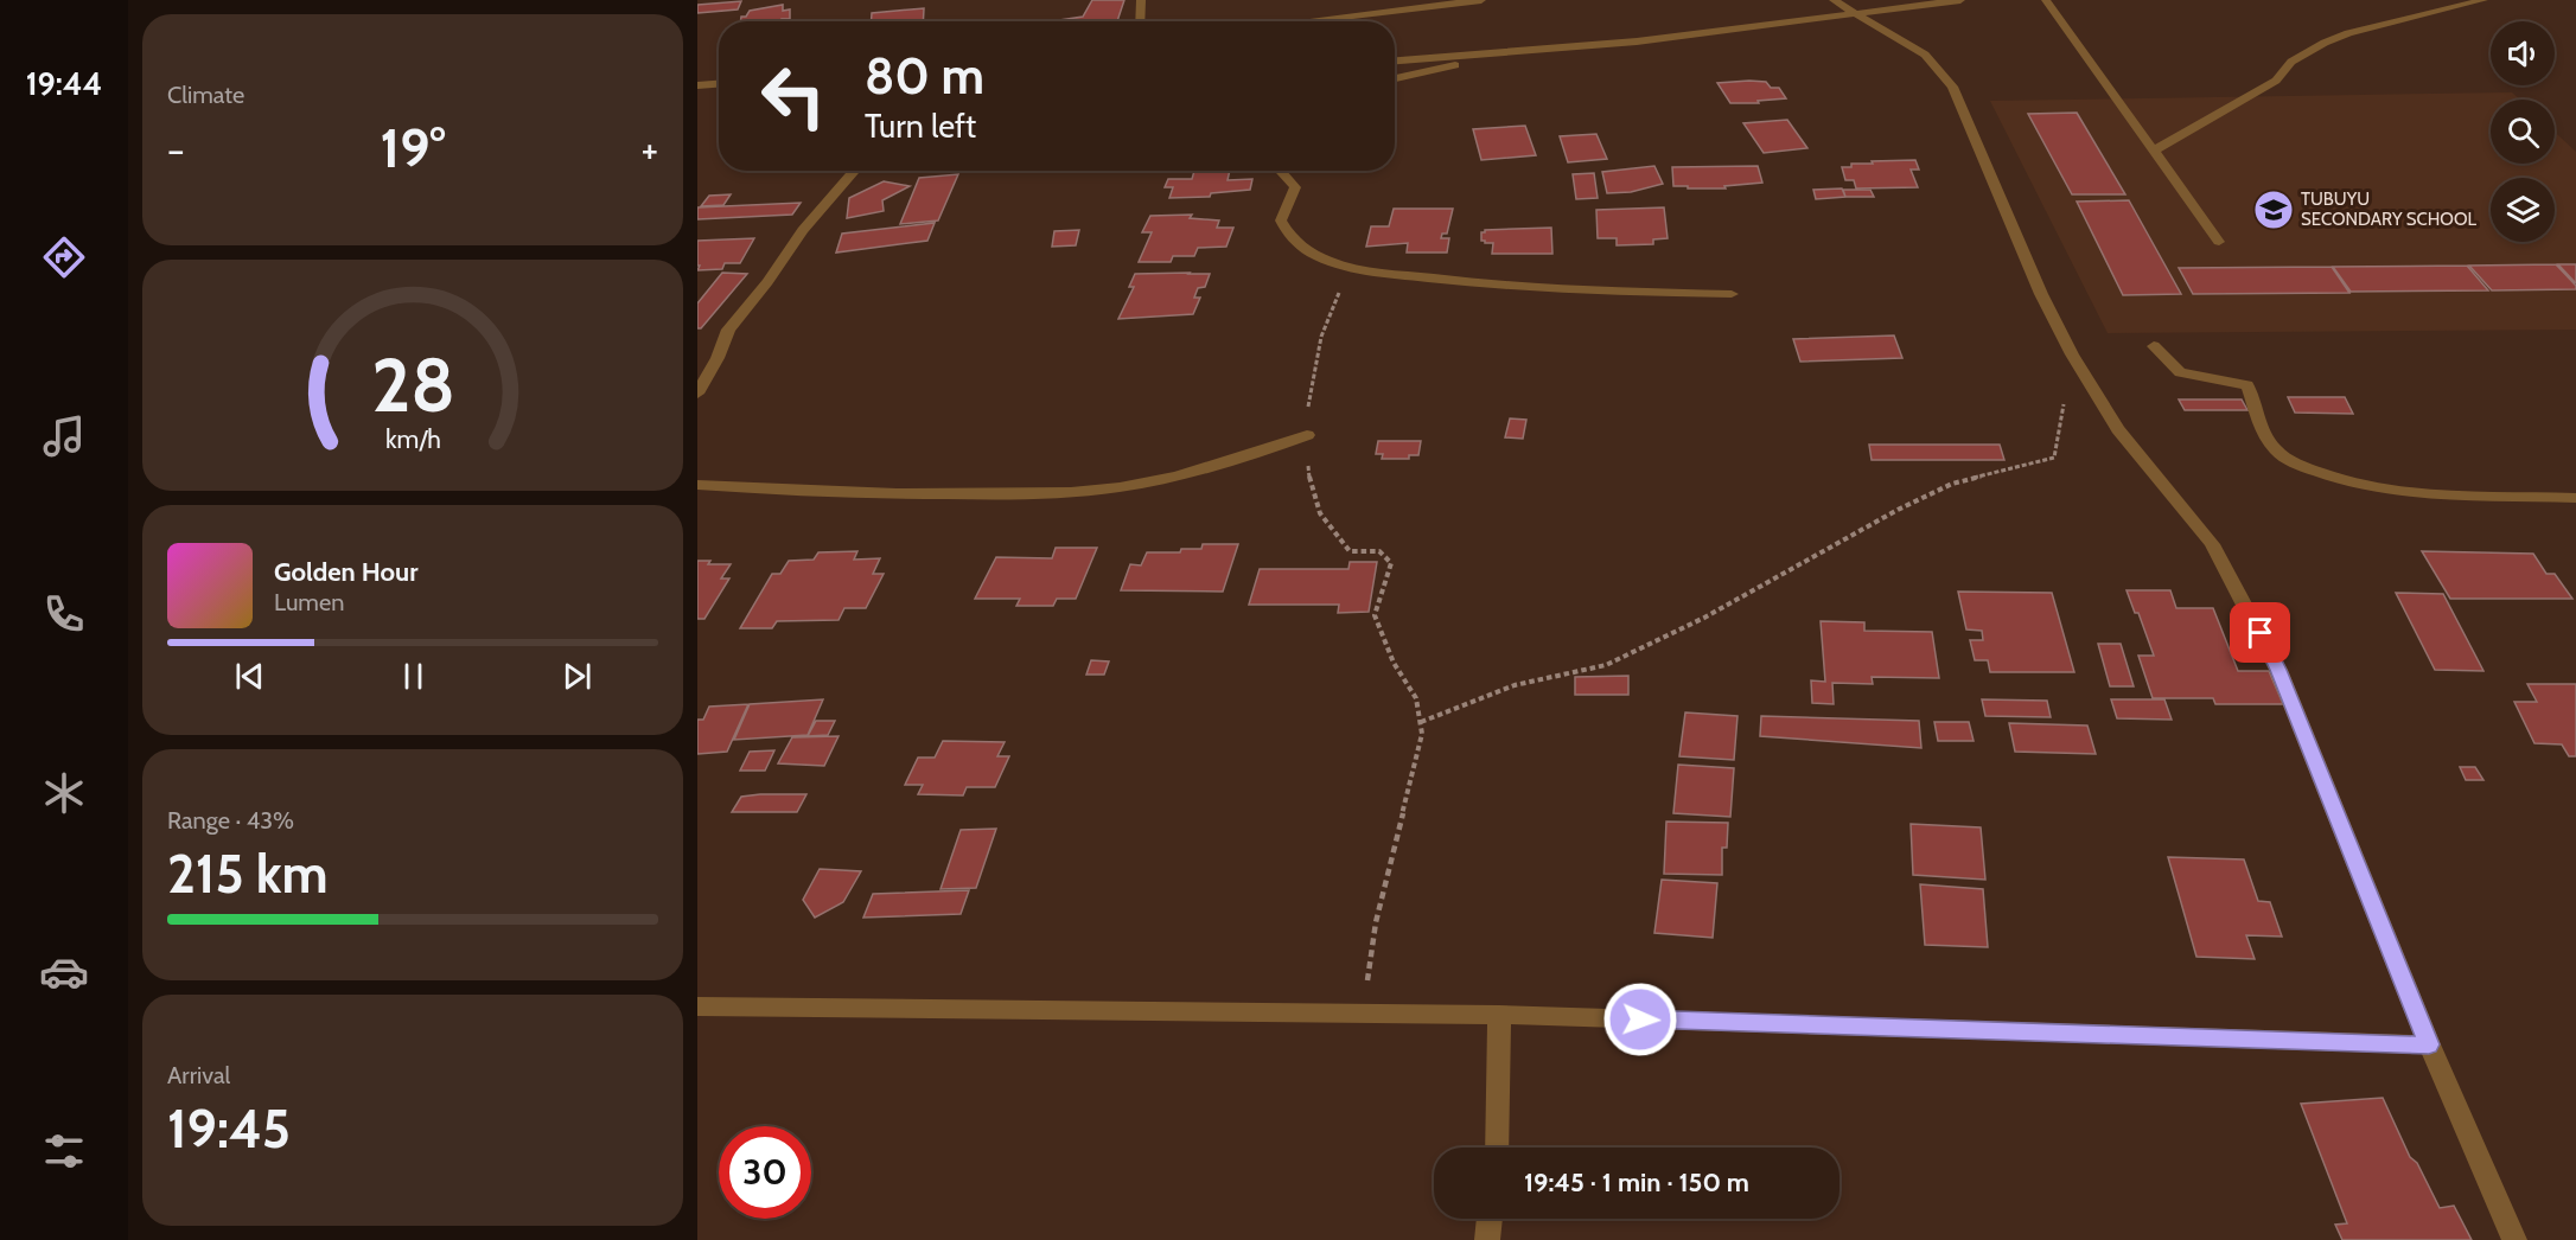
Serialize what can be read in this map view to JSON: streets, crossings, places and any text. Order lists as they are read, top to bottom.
{
  "places": {
    "school or university": ["TUBUYU SECONDARY SCHOOL"]
  },
  "page": {
    "tabs": "19:44",
    "tile": [
      "Climate",
      ["Range · 43%", "215 km"],
      ["Arrival", "19:45"]
    ],
    "turn": ["80 m", "Turn left"],
    "heat": ["−", "19°", "+"],
    "song": ["Golden Hour", "Lumen"],
    "limit": "30",
    "trip": "19:45 · 1 min · 150 m",
    "gauge": ["28", "km/h"]
  }
}
